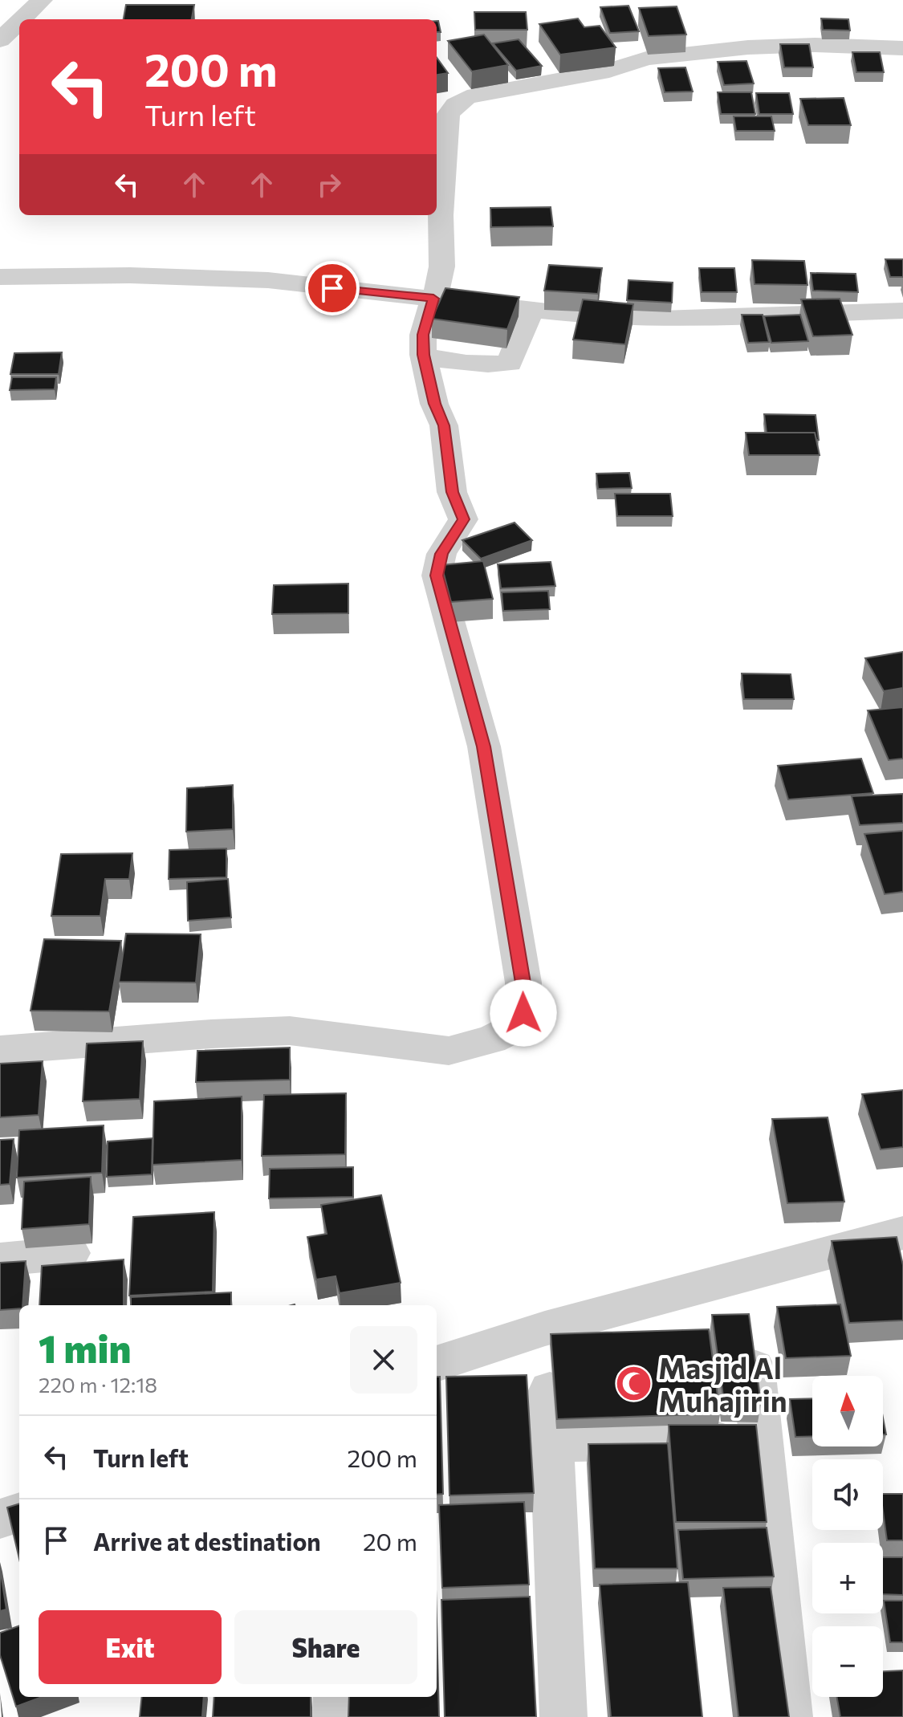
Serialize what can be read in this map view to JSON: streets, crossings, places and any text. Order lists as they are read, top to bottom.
{
  "places": {
    "mosque": ["Masjid Al Muhajirin"]
  },
  "north": "top",
  "page": {
    "turn": ["200 m", "Turn left"],
    "heading": ["1 min", "220 m · 12:18"],
    "map_buttons": ["+", "−"],
    "list": [
      {
        "name": "Turn left",
        "value": "200 m"
      },
      {
        "name": "Arrive at destination",
        "value": "20 m"
      }
    ],
    "buttons": ["Exit", "Share"]
  }
}
